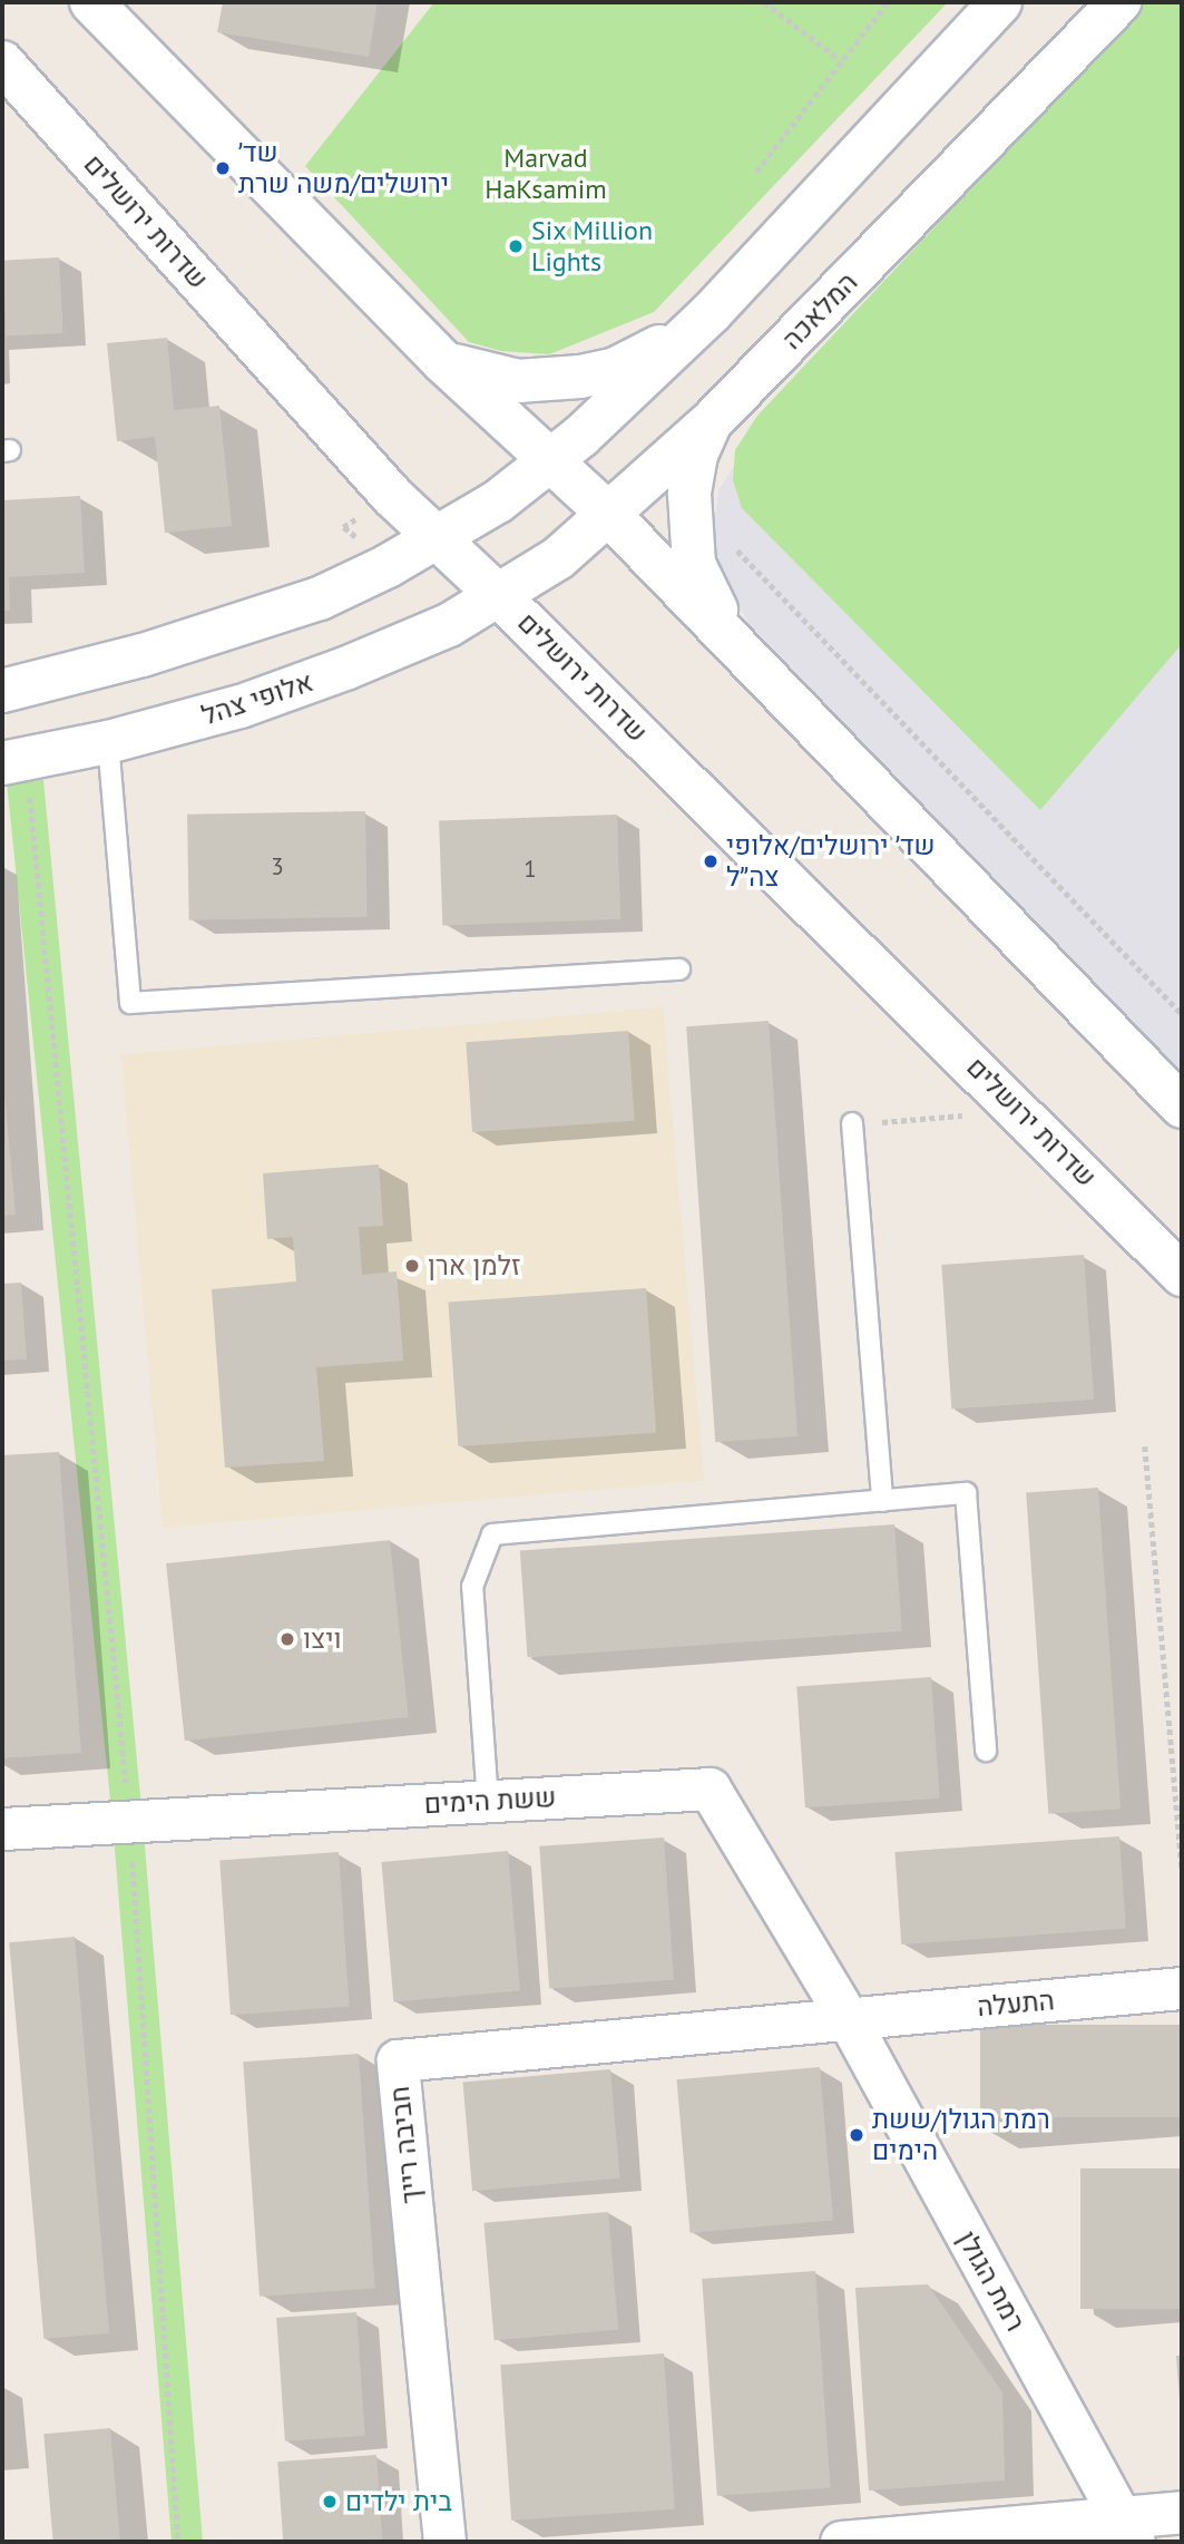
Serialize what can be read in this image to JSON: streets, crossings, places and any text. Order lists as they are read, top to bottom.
{
  "streets": {
    "main road": ["שדרות ירושלים", "המלאכה", "אלופי צהל"],
    "street": [
      "ששת הימים",
      "התעלה",
      "חביבה רייך",
      "רמת הגולן"
    ]
  },
  "crossings": [
    ["שדרות ירושלים", "המלאכה"],
    ["שדרות ירושלים", "אלופי צהל"],
    ["המלאכה", "אלופי צהל"],
    ["ששת הימים", "התעלה"],
    ["ששת הימים", "חביבה רייך"],
    ["ששת הימים", "רמת הגולן"],
    ["התעלה", "חביבה רייך"],
    ["התעלה", "רמת הגולן"],
    ["חביבה רייך", "רמת הגולן"]
  ],
  "parks": ["Marvad HaKsamim"],
  "places": [
    "שד׳ ירושלים/משה שרת",
    "Six Million Lights",
    "שד׳ ירושלים/אלופי צה״ל",
    "זלמן ארן",
    "ויצו",
    "רמת הגולן/ששת הימים",
    "בית ילדים"
  ],
  "house_numbers": ["3", "1"]
}
